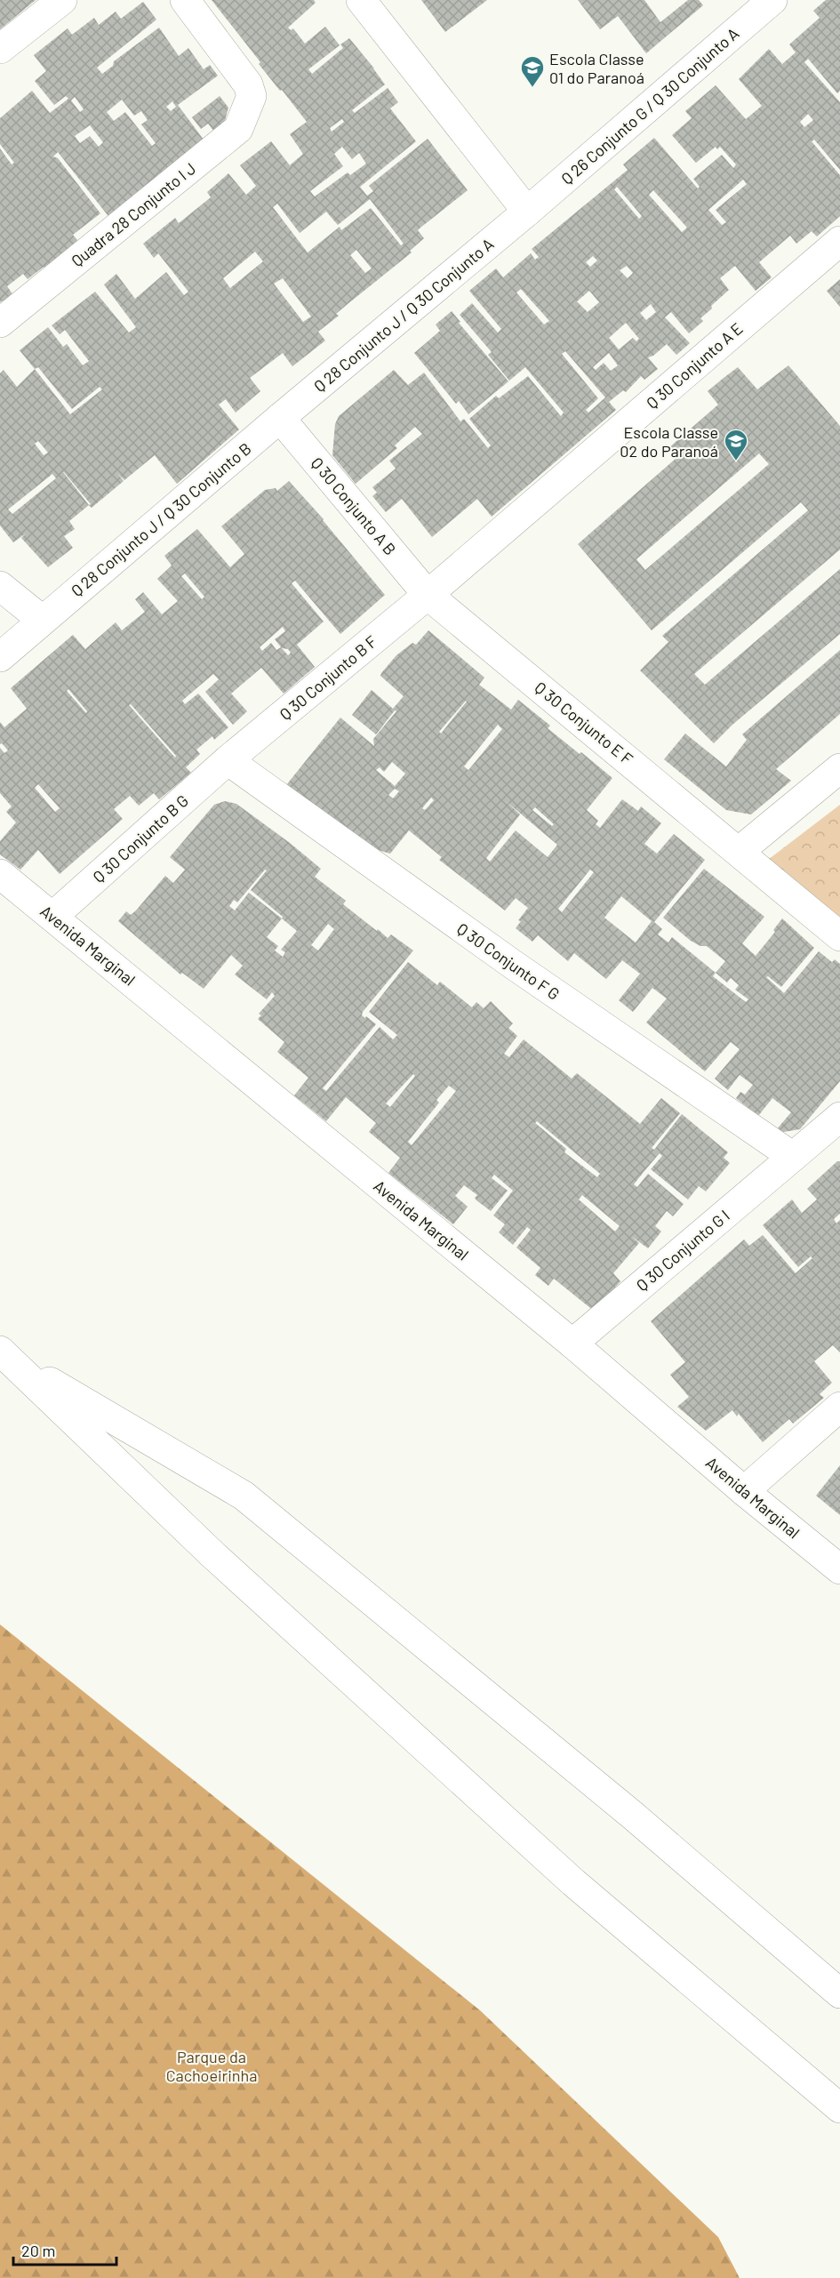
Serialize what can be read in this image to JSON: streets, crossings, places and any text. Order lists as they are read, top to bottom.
{
  "streets": {
    "street": [
      "Q 26 Conjunto G / Q 30 Conjunto A",
      "Quadra 28 Conjunto I J",
      "Q 28 Conjunto J / Q 30 Conjunto A",
      "Q 30 Conjunto A E",
      "Q 30 Conjunto A B",
      "Q 28 Conjunto J / Q 30 Conjunto B",
      "Q 30 Conjunto B F",
      "Q 30 Conjunto E F",
      "Q 30 Conjunto B G",
      "Avenida Marginal",
      "Q 30 Conjunto F G",
      "Q 30 Conjunto G I"
    ]
  },
  "crossings": [
    ["Q 26 Conjunto G / Q 30 Conjunto A", "Q 28 Conjunto J / Q 30 Conjunto A"],
    ["Q 28 Conjunto J / Q 30 Conjunto A", "Q 30 Conjunto A B"],
    ["Q 28 Conjunto J / Q 30 Conjunto A", "Q 28 Conjunto J / Q 30 Conjunto B"],
    ["Q 30 Conjunto A E", "Q 30 Conjunto A B"],
    ["Q 30 Conjunto A E", "Q 30 Conjunto B F"],
    ["Q 30 Conjunto A E", "Q 30 Conjunto E F"],
    ["Q 30 Conjunto A B", "Q 28 Conjunto J / Q 30 Conjunto B"],
    ["Q 30 Conjunto A B", "Q 30 Conjunto B F"],
    ["Q 30 Conjunto A B", "Q 30 Conjunto E F"],
    ["Q 30 Conjunto B F", "Q 30 Conjunto E F"],
    ["Q 30 Conjunto B F", "Q 30 Conjunto B G"],
    ["Q 30 Conjunto B F", "Q 30 Conjunto F G"],
    ["Q 30 Conjunto B G", "Avenida Marginal"],
    ["Q 30 Conjunto B G", "Q 30 Conjunto F G"],
    ["Avenida Marginal", "Q 30 Conjunto G I"],
    ["Q 30 Conjunto F G", "Q 30 Conjunto G I"]
  ],
  "parks": ["Parque da Cachoeirinha"],
  "places": {
    "school or university": ["Escola Classe 01 do Paranoá", "Escola Classe 02 do Paranoá"]
  },
  "scale_bar": "20 m"
}
